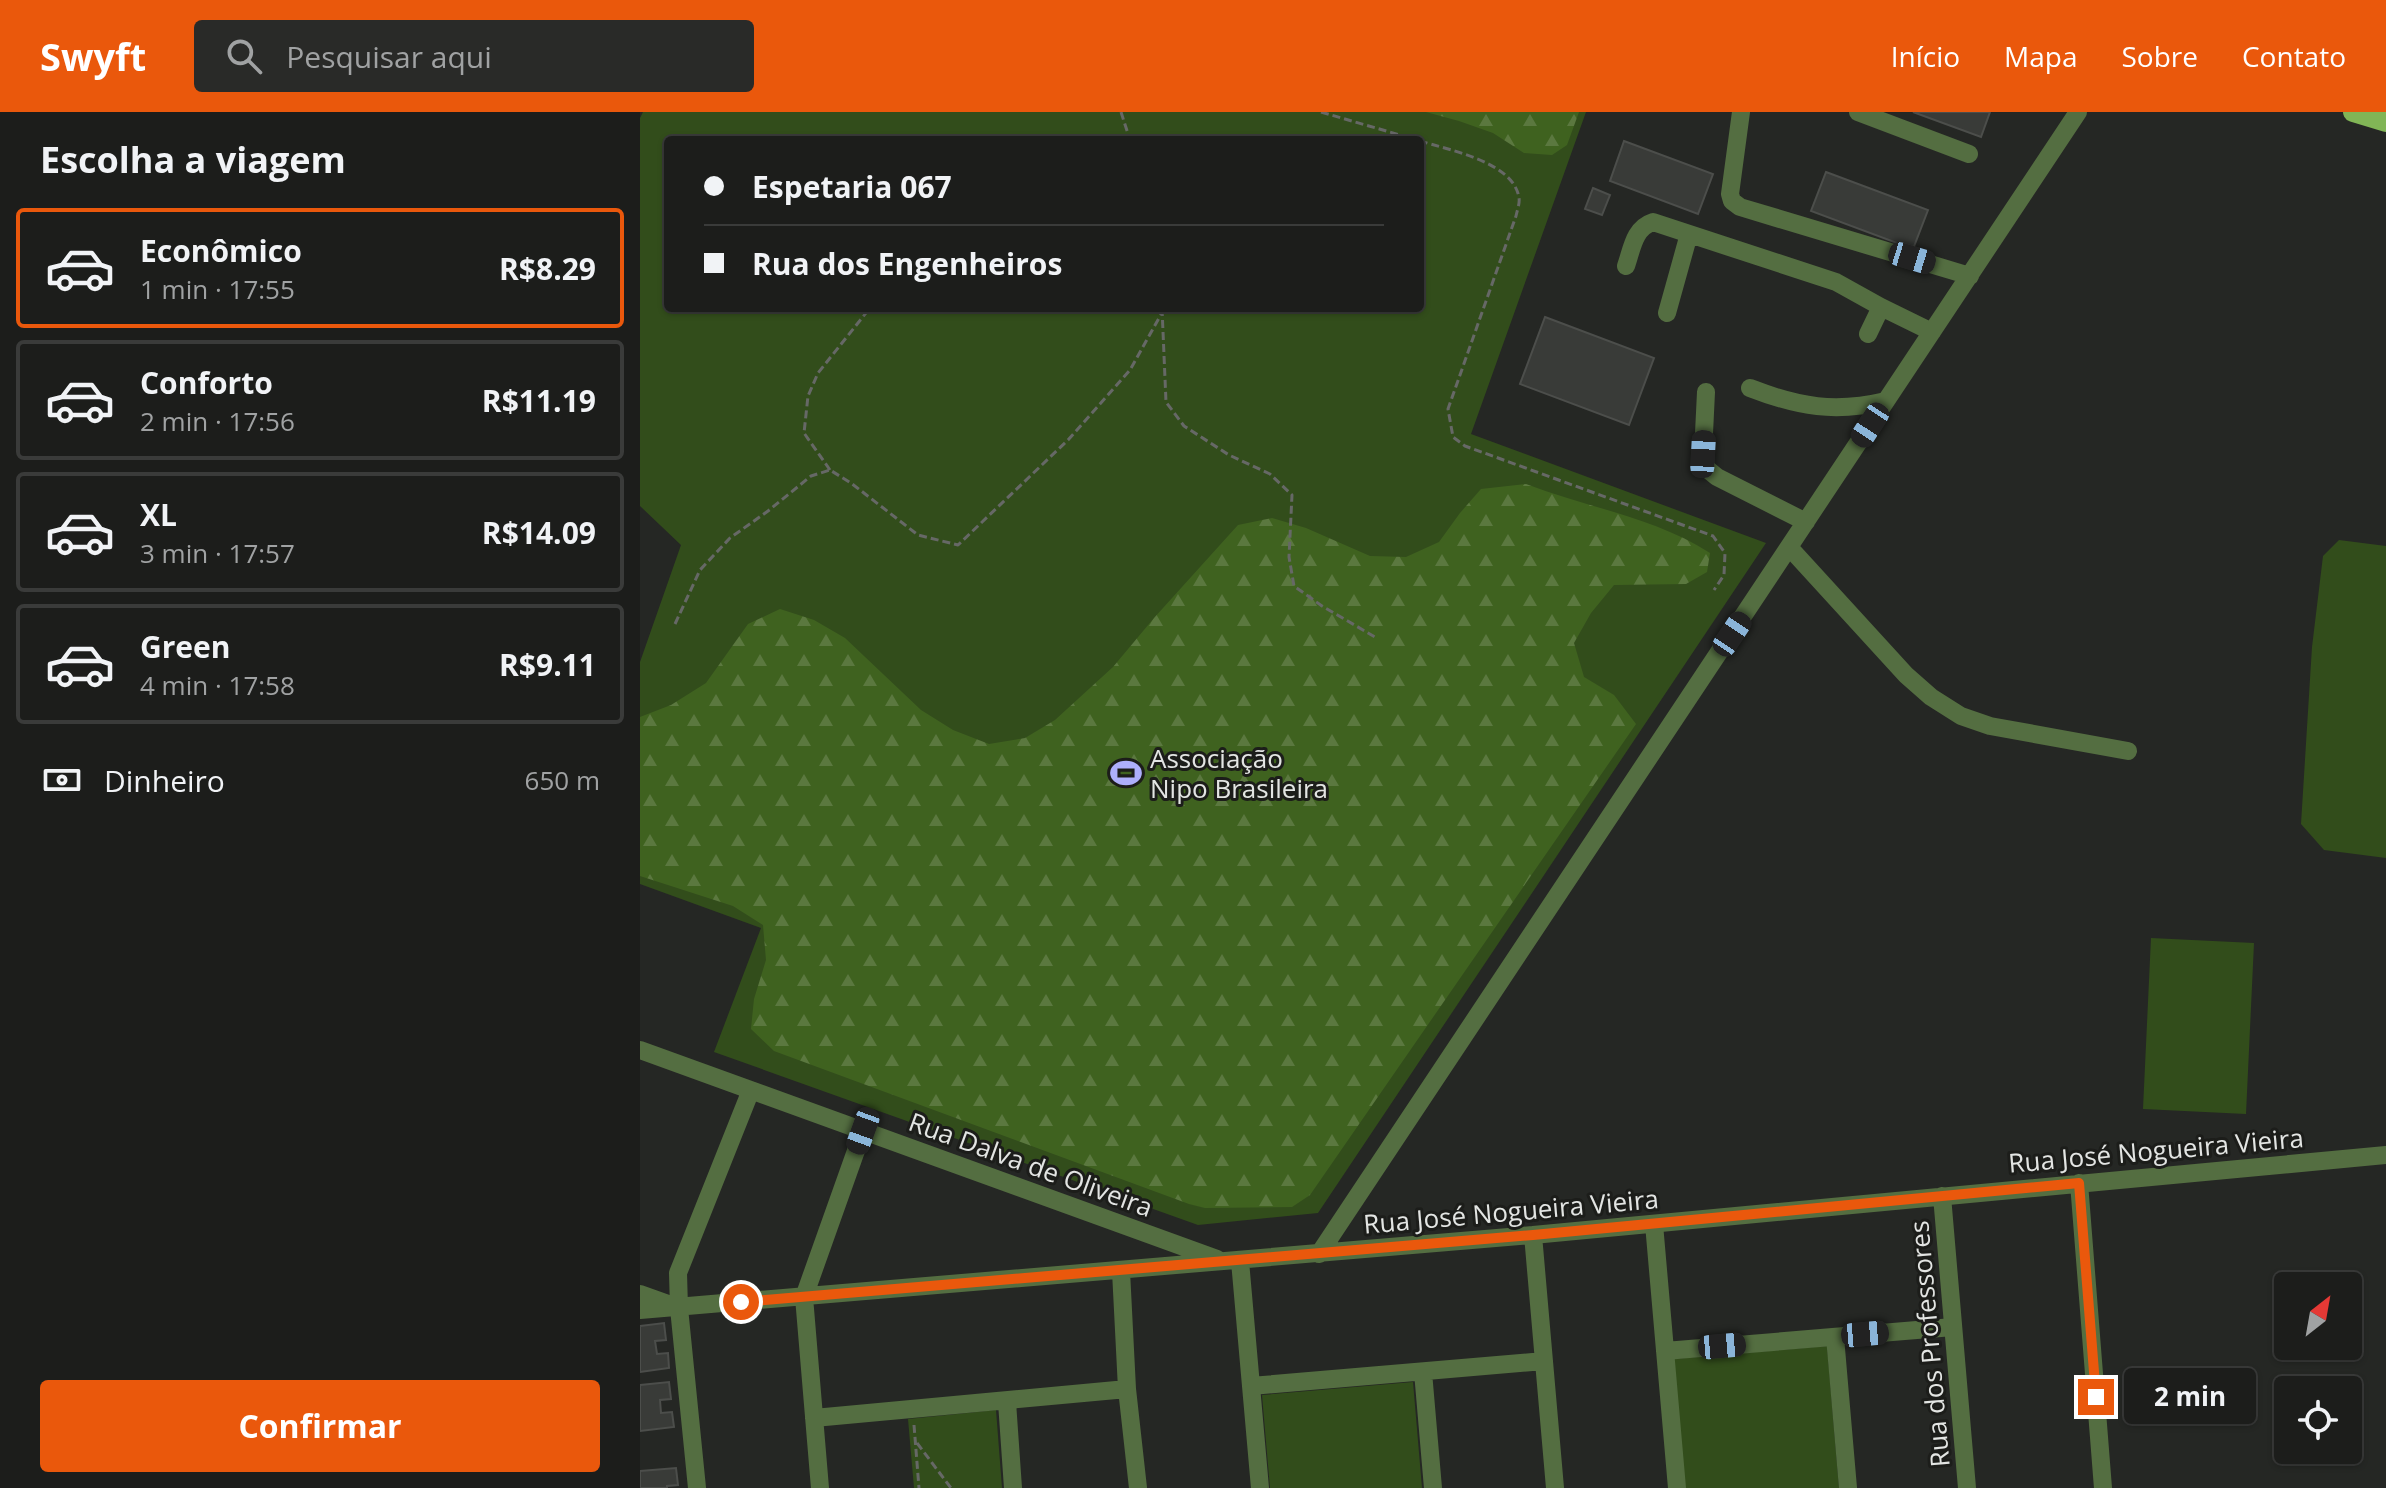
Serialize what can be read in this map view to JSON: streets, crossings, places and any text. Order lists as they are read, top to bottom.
{
  "streets": {
    "street": ["Rua José Nogueira Vieira", "Rua Dalva de Oliveira", "Rua dos Professores"]
  },
  "crossings": [
    ["Rua José Nogueira Vieira", "Rua Dalva de Oliveira"],
    ["Rua José Nogueira Vieira", "Rua dos Professores"]
  ],
  "places": {
    "sports": ["Associação Nipo Brasileira"]
  },
  "north": "top right",
  "page": {
    "header": "Swyft",
    "search": "Pesquisar aqui",
    "nav": [
      "Início",
      "Mapa",
      "Sobre",
      "Contato"
    ],
    "heading": "Escolha a viagem",
    "banner": ["Espetaria 067", "Rua dos Engenheiros"],
    "list": [
      {
        "name": "Econômico",
        "note": "1 min · 17:55",
        "value": "R$8.29"
      },
      {
        "name": "Conforto",
        "note": "2 min · 17:56",
        "value": "R$11.19"
      },
      {
        "name": "XL",
        "note": "3 min · 17:57",
        "value": "R$14.09"
      },
      {
        "name": "Green",
        "note": "4 min · 17:58",
        "value": "R$9.11"
      }
    ],
    "pay": ["Dinheiro", "650 m"],
    "buttons": "Confirmar",
    "bubble": "2 min"
  }
}
